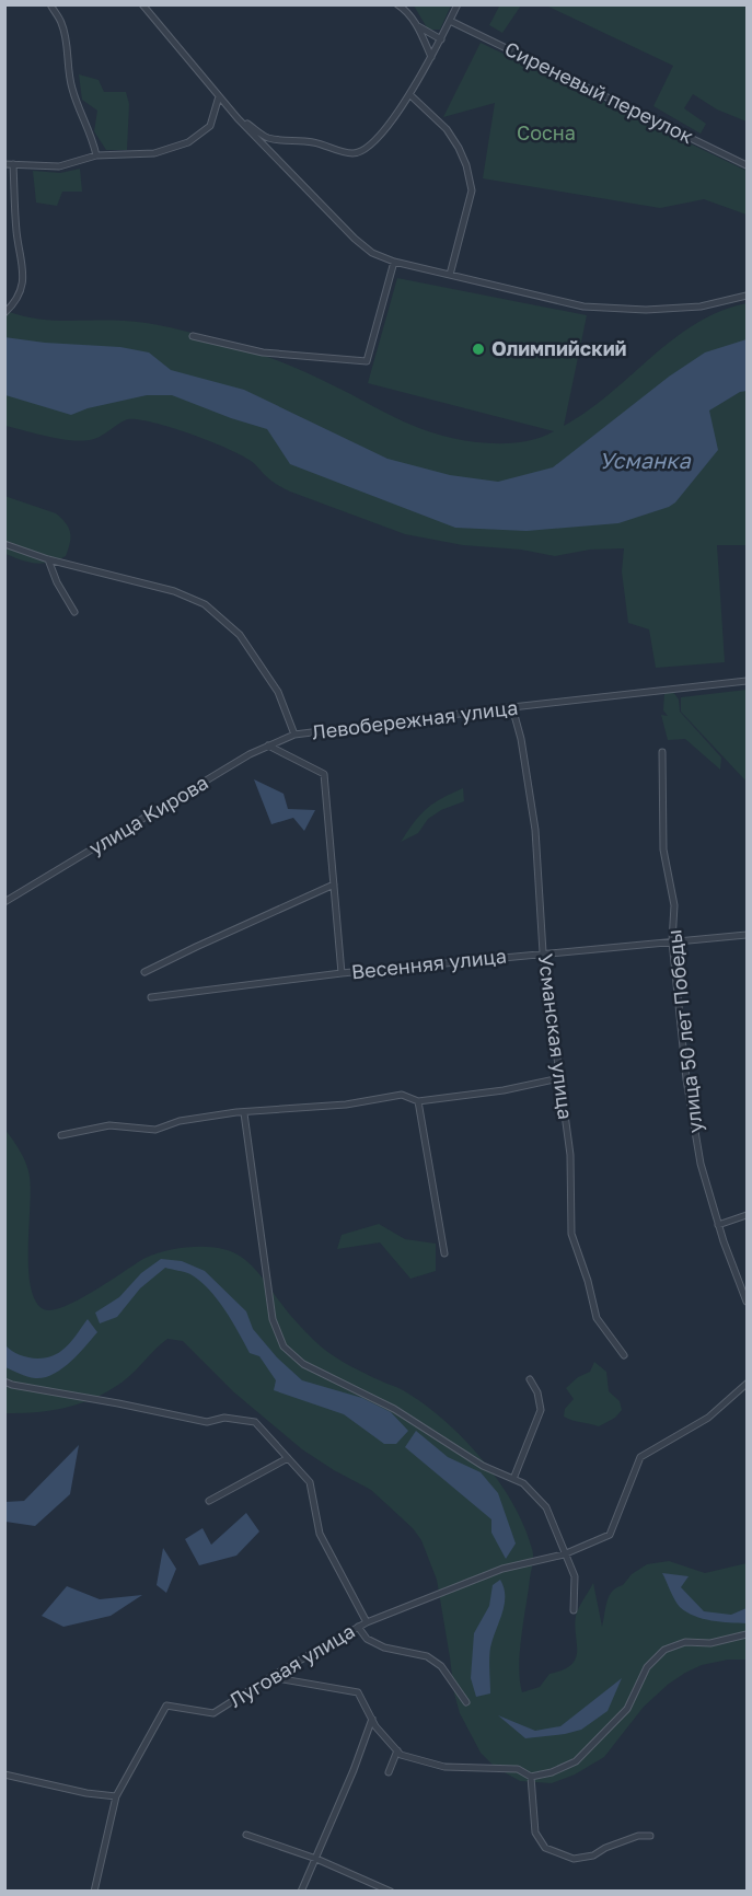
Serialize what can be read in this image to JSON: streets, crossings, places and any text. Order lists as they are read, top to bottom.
{
  "streets": {
    "street": [
      "Сиреневый переулок",
      "Левобережная улица",
      "улица Кирова",
      "Весенняя улица",
      "улица 50 лет Победы",
      "Усманская улица",
      "Луговая улица"
    ]
  },
  "crossings": [
    ["Левобережная улица", "улица Кирова"],
    ["Левобережная улица", "Усманская улица"],
    ["Весенняя улица", "улица 50 лет Победы"],
    ["Весенняя улица", "Усманская улица"]
  ],
  "water": ["Усманка"],
  "parks": ["Сосна"],
  "places": ["Олимпийский"]
}
